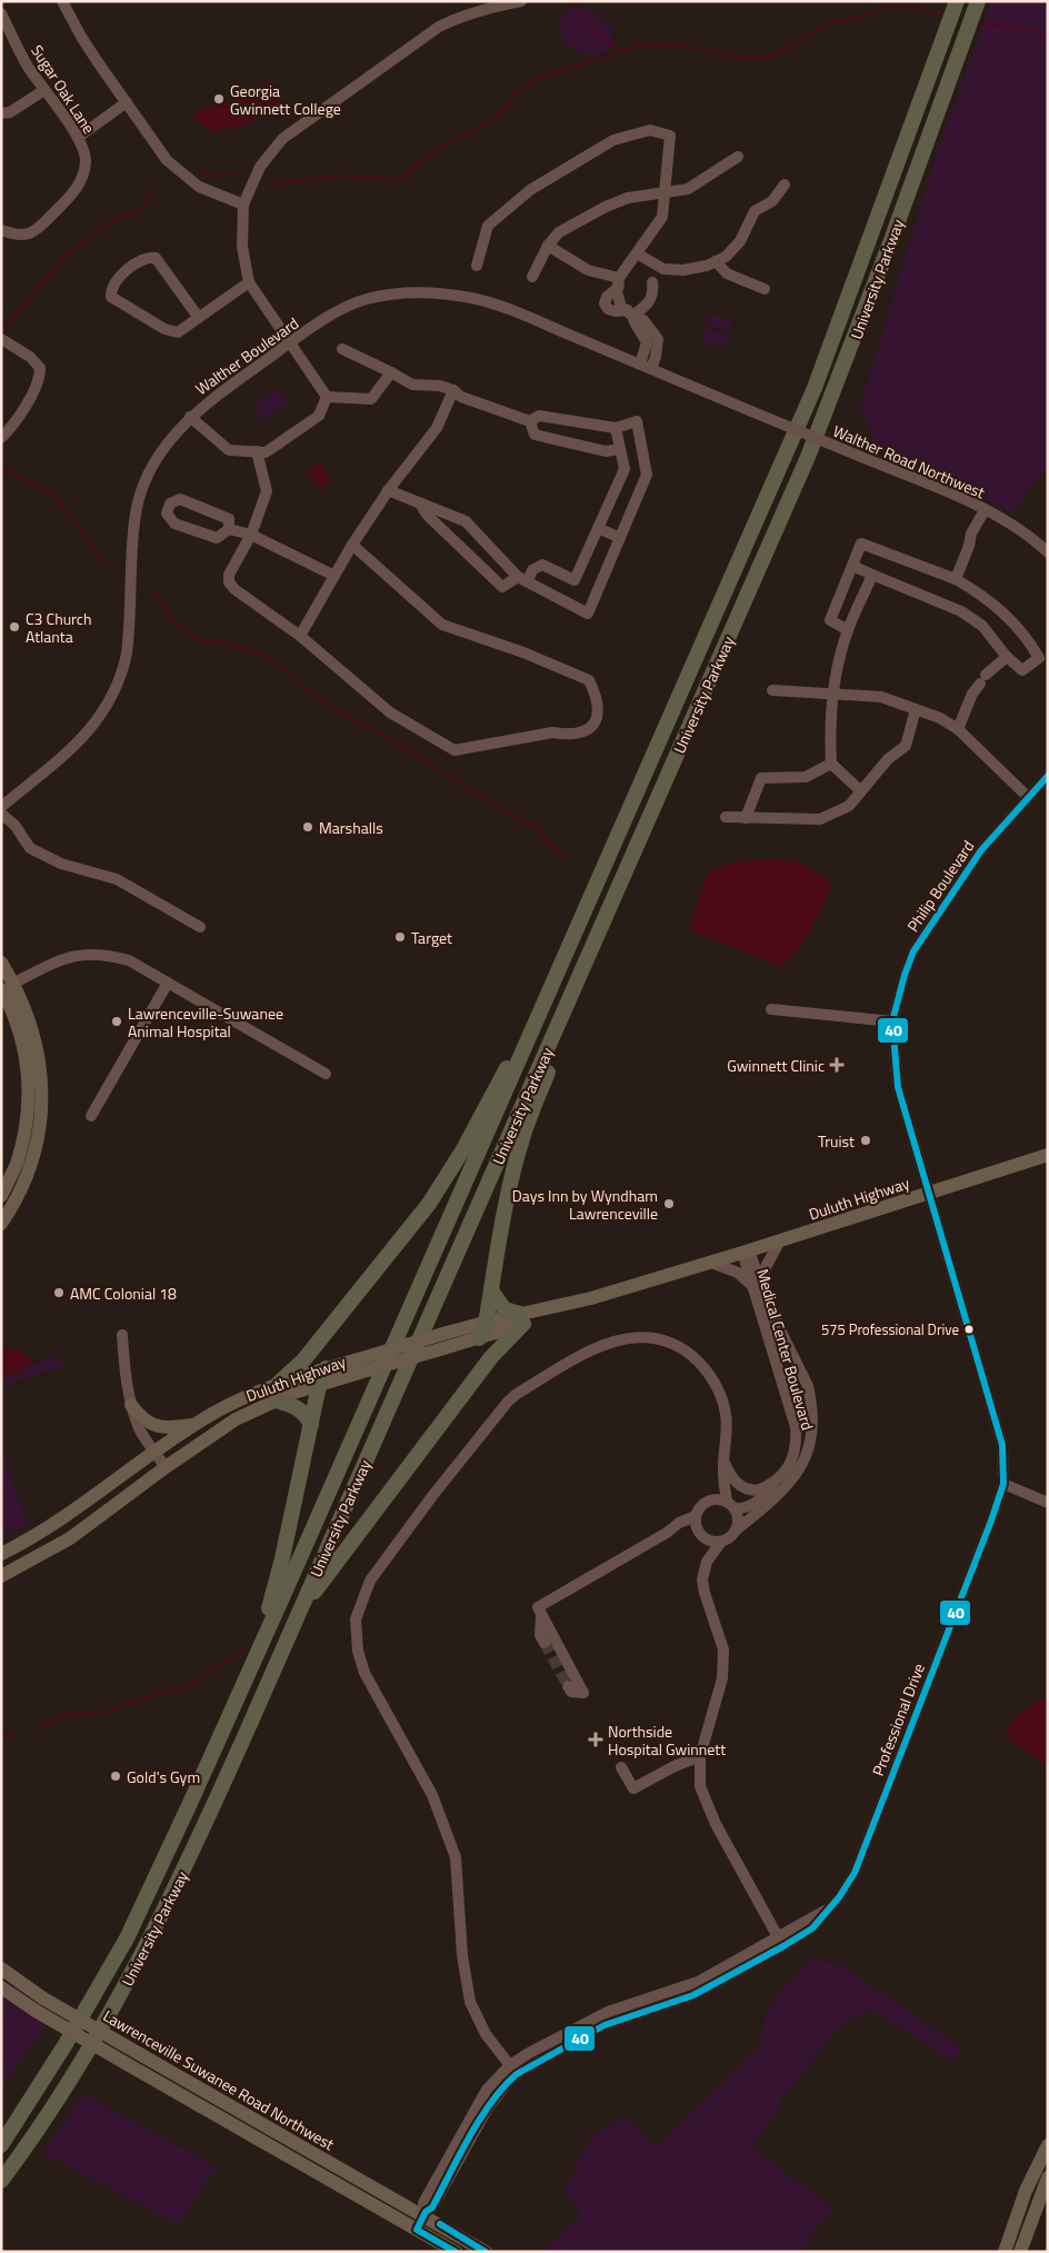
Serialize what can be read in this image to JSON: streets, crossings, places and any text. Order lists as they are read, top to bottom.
{
  "streets": {
    "highway": ["University Parkway"],
    "main road": ["Duluth Highway", "Lawrenceville Suwanee Road Northwest"],
    "street": [
      "Sugar Oak Lane",
      "Walther Boulevard",
      "Walther Road Northwest",
      "Philip Boulevard",
      "Medical Center Boulevard",
      "Professional Drive"
    ]
  },
  "crossings": [
    ["Walther Boulevard", "Walther Road Northwest"],
    ["Philip Boulevard", "Duluth Highway"],
    ["Philip Boulevard", "Professional Drive"],
    ["Duluth Highway", "Medical Center Boulevard"],
    ["Duluth Highway", "Professional Drive"]
  ],
  "places": {
    "other": [
      "Georgia Gwinnett College",
      "C3 Church Atlanta",
      "Marshalls",
      "Target",
      "Lawrenceville-Suwanee Animal Hospital",
      "Truist",
      "Days Inn by Wyndham Lawrenceville",
      "AMC Colonial 18",
      "575 Professional Drive",
      "Gold's Gym"
    ],
    "health": ["Gwinnett Clinic", "Northside Hospital Gwinnett"]
  },
  "lines": ["transit line 40"]
}
